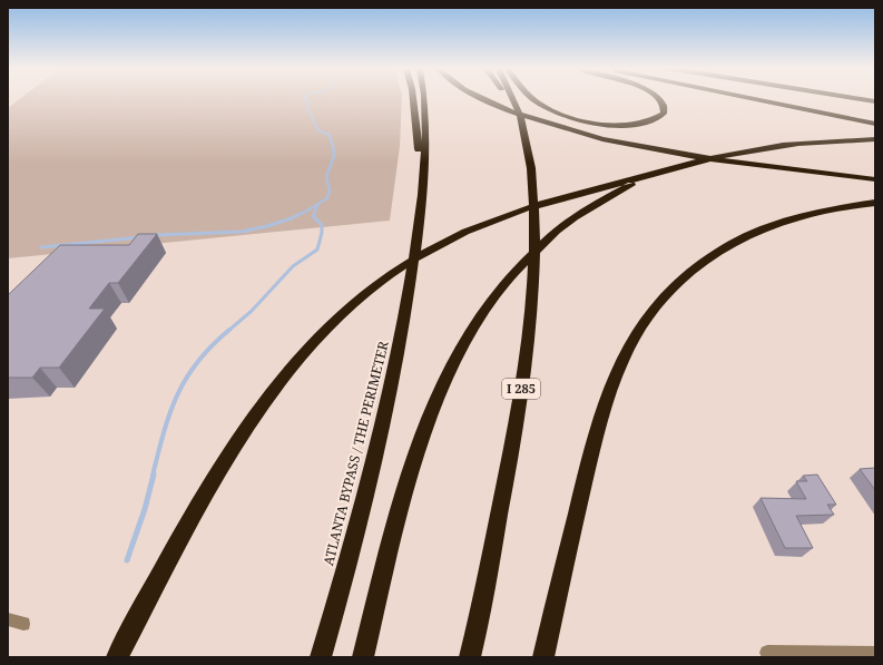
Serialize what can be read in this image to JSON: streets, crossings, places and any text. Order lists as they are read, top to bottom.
{
  "streets": {
    "highway": ["I 285", "ATLANTA BYPASS / THE PERIMETER"]
  }
}
